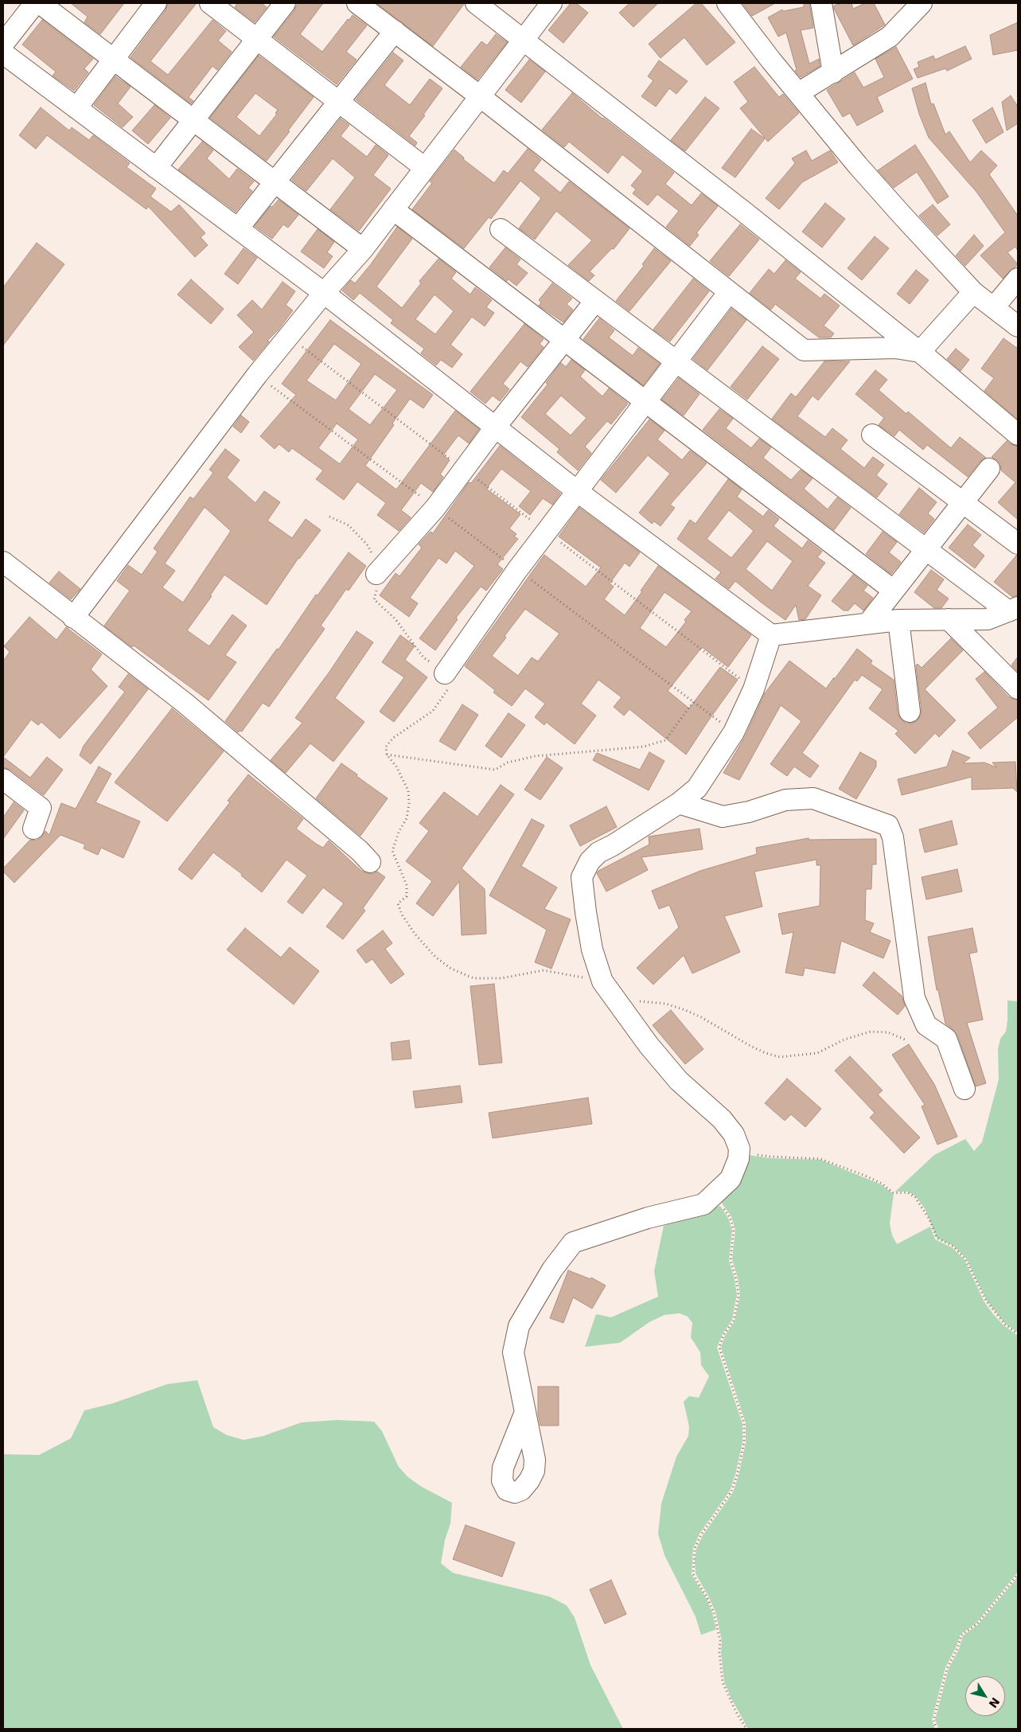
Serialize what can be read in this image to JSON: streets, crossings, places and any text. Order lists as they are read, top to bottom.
{
  "north": "bottom right"
}
